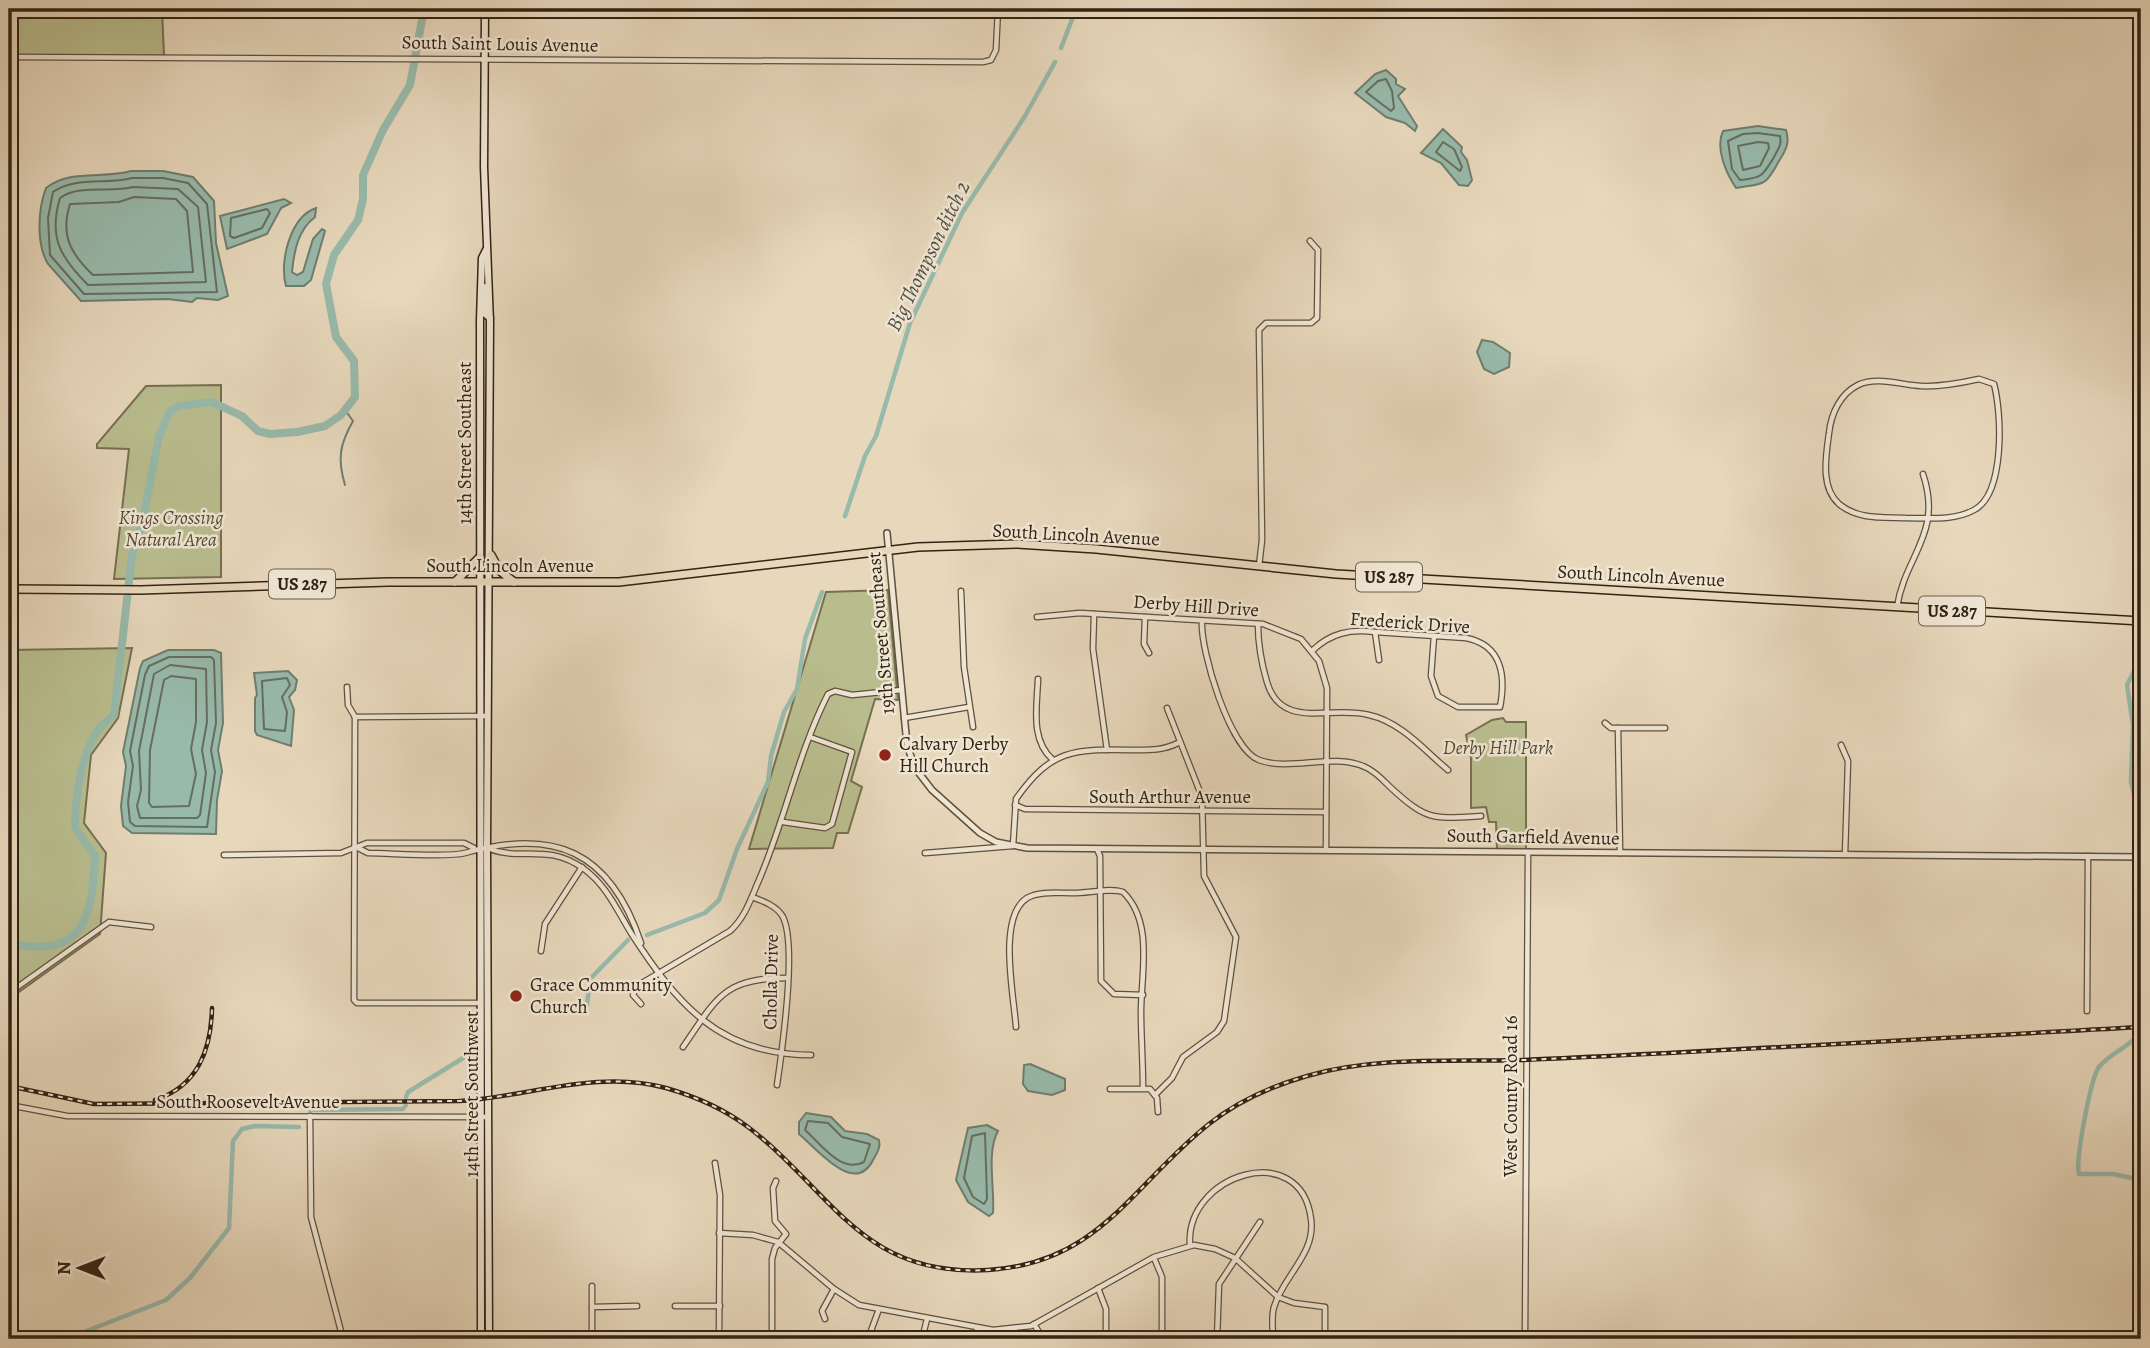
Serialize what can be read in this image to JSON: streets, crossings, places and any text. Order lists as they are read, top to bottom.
{
  "streets": {
    "highway": ["South Lincoln Avenue", "US 287"],
    "main road": ["14th Street Southeast", "14th Street Southwest"],
    "street": [
      "South Saint Louis Avenue",
      "Derby Hill Drive",
      "Frederick Drive",
      "19th Street Southeast",
      "South Arthur Avenue",
      "South Garfield Avenue",
      "Cholla Drive",
      "West County Road 16",
      "South Roosevelt Avenue"
    ]
  },
  "crossings": [
    ["South Saint Louis Avenue", "14th Street Southeast"],
    ["14th Street Southeast", "South Lincoln Avenue"],
    ["14th Street Southeast", "14th Street Southwest"],
    ["South Lincoln Avenue", "19th Street Southeast"],
    ["Derby Hill Drive", "Frederick Drive"],
    ["19th Street Southeast", "South Garfield Avenue"],
    ["South Garfield Avenue", "West County Road 16"],
    ["14th Street Southwest", "South Roosevelt Avenue"]
  ],
  "water": ["Big Thompson ditch 2"],
  "parks": ["Kings Crossing Natural Area", "Derby Hill Park"],
  "places": ["Calvary Derby Hill Church", "Grace Community Church"],
  "north": "left"
}
